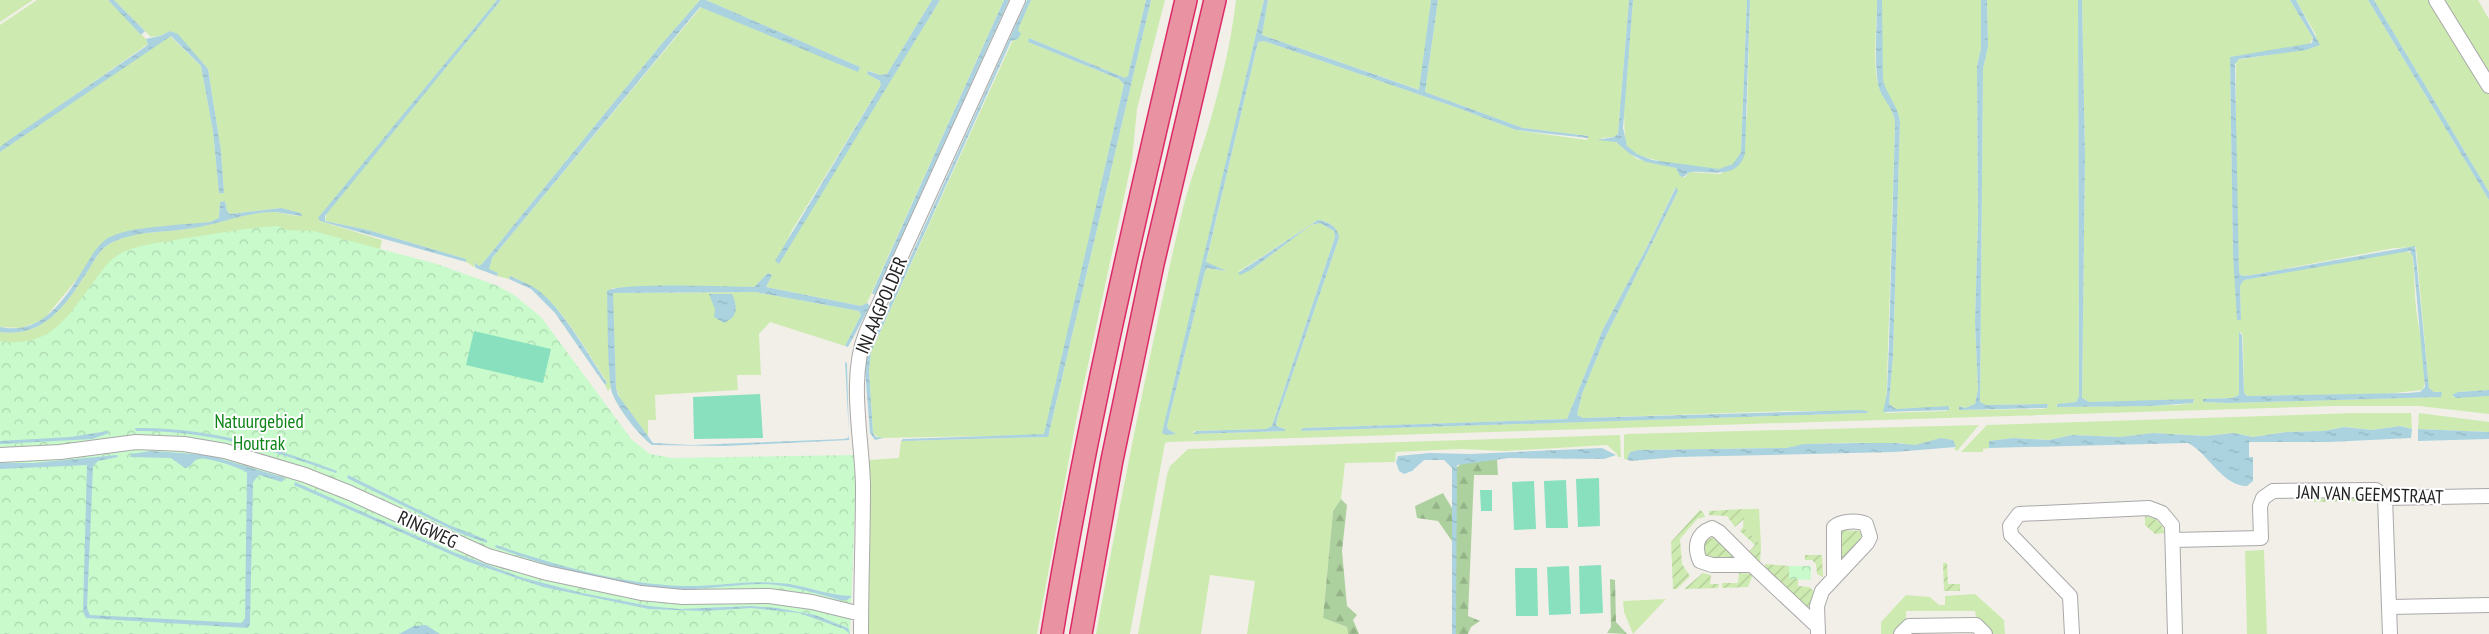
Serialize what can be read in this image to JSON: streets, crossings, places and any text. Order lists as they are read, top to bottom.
{
  "streets": {
    "street": ["INLAAGPOLDER", "JAN VAN GEEMSTRAAT", "RINGWEG"]
  },
  "crossings": [
    ["INLAAGPOLDER", "RINGWEG"]
  ],
  "parks": ["Natuurgebied Houtrak"]
}
